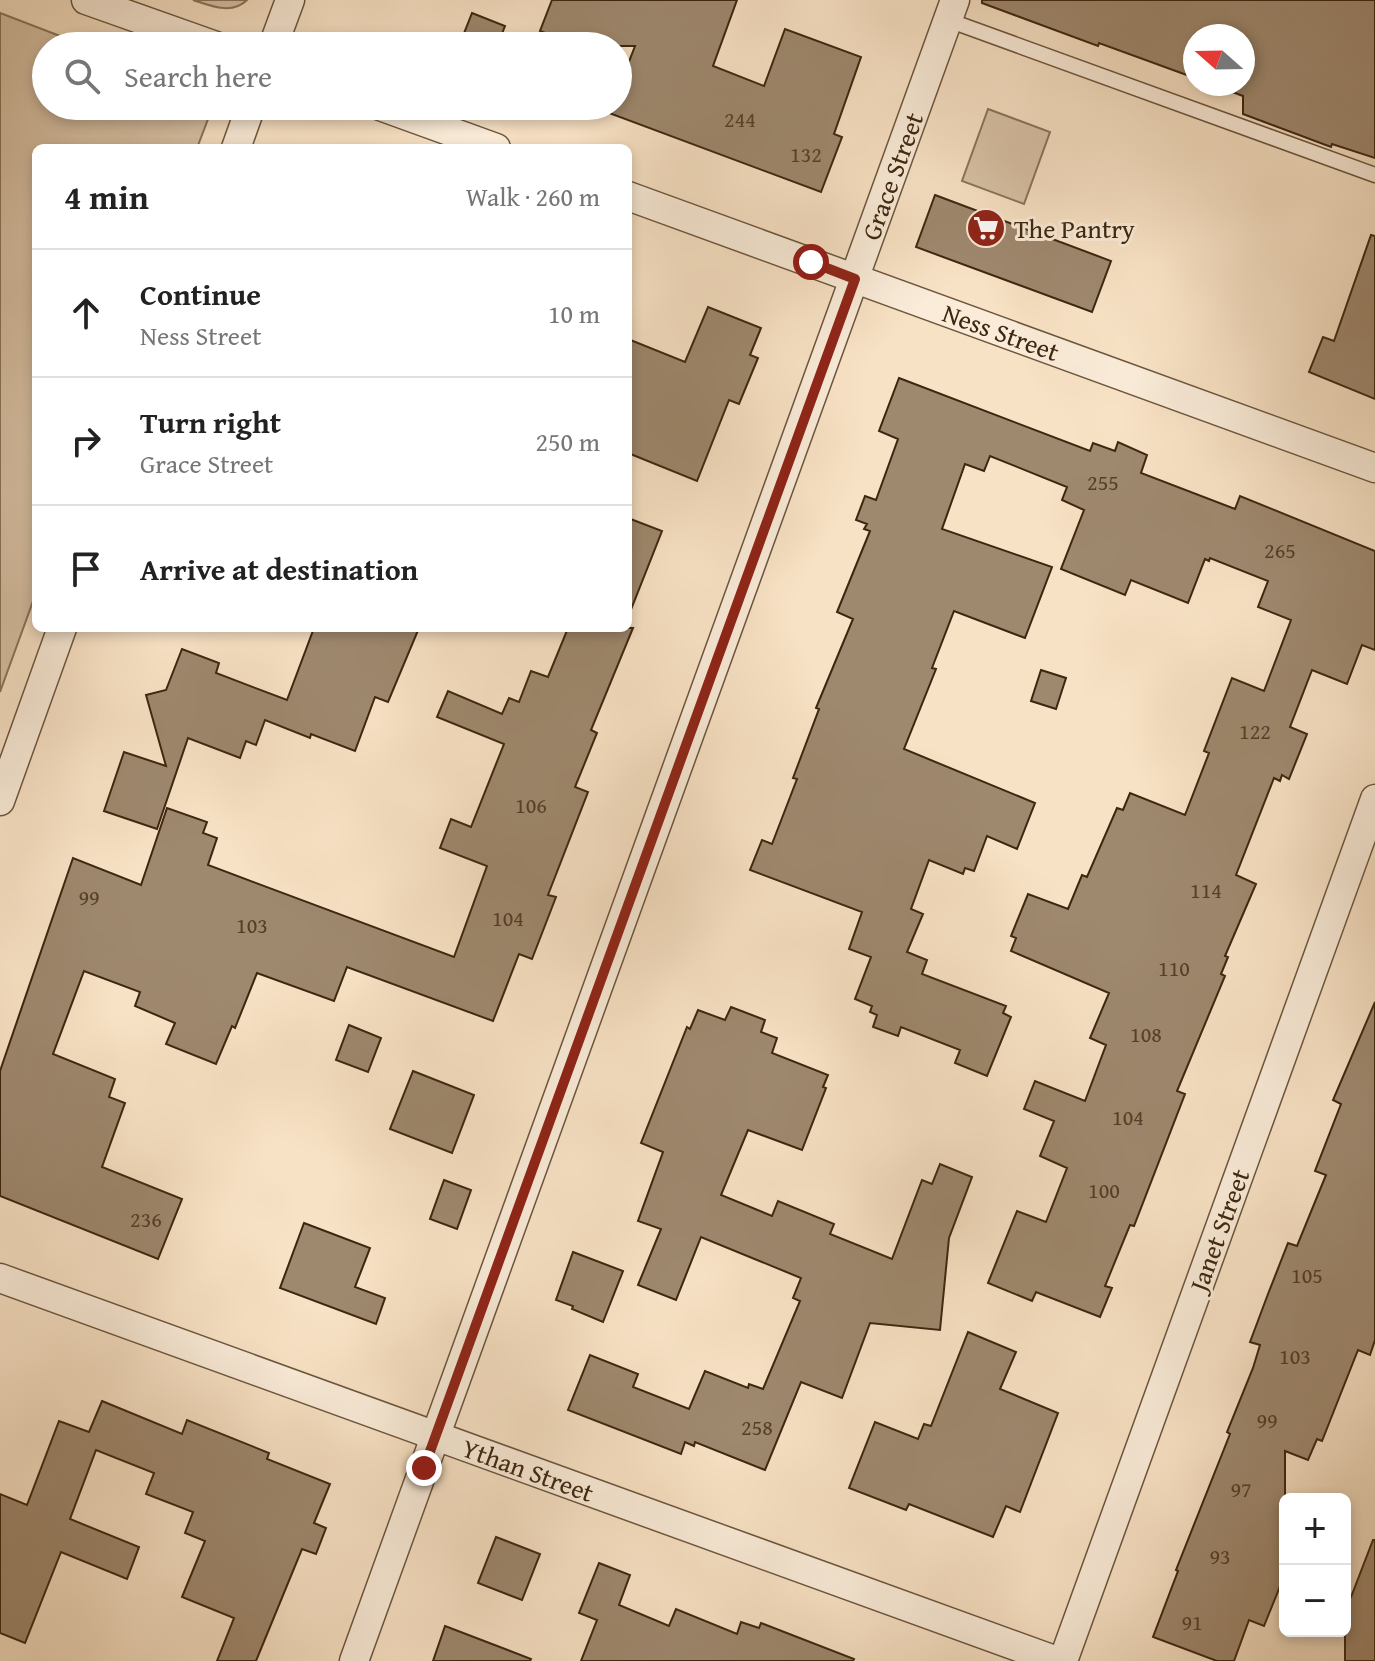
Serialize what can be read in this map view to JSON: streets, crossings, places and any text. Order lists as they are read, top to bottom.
{
  "streets": {
    "street": [
      "Grace Street",
      "Ness Street",
      "Janet Street",
      "Ythan Street"
    ]
  },
  "crossings": [
    ["Grace Street", "Ness Street"],
    ["Grace Street", "Ythan Street"]
  ],
  "places": {
    "supermarket": ["The Pantry"]
  },
  "house_numbers": [
    "244",
    "132",
    "255",
    "265",
    "122",
    "106",
    "114",
    "99",
    "104",
    "103",
    "110",
    "108",
    "104",
    "100",
    "236",
    "105",
    "103",
    "99",
    "258",
    "97",
    "93",
    "91"
  ],
  "north": "left",
  "page": {
    "search": "Search here",
    "heading": ["4 min", "Walk · 260 m"],
    "list": [
      ["Continue", "Ness Street", "10 m"],
      ["Turn right", "Grace Street", "250 m"],
      "Arrive at destination"
    ],
    "map_buttons": ["+", "−"]
  }
}
